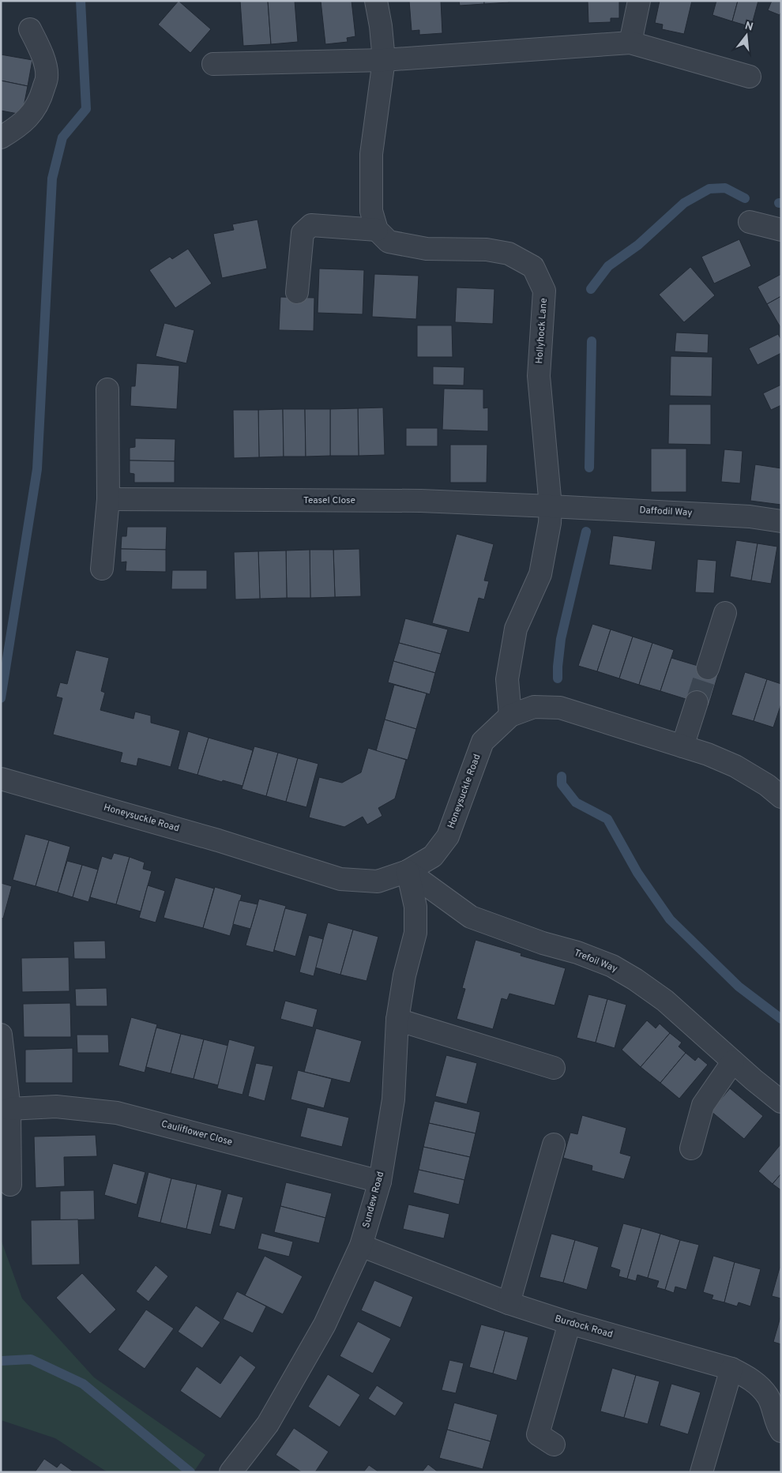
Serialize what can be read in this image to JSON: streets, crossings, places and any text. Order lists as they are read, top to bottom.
{
  "streets": {
    "street": [
      "Hollyhock Lane",
      "Teasel Close",
      "Daffodil Way",
      "Honeysuckle Road",
      "Trefoil Way",
      "Cauliflower Close",
      "Sundew Road",
      "Burdock Road"
    ]
  },
  "crossings": [
    ["Hollyhock Lane", "Teasel Close"],
    ["Hollyhock Lane", "Daffodil Way"],
    ["Hollyhock Lane", "Honeysuckle Road"],
    ["Teasel Close", "Daffodil Way"],
    ["Honeysuckle Road", "Trefoil Way"],
    ["Honeysuckle Road", "Sundew Road"],
    ["Trefoil Way", "Sundew Road"],
    ["Cauliflower Close", "Sundew Road"],
    ["Sundew Road", "Burdock Road"]
  ],
  "north": "top"
}
